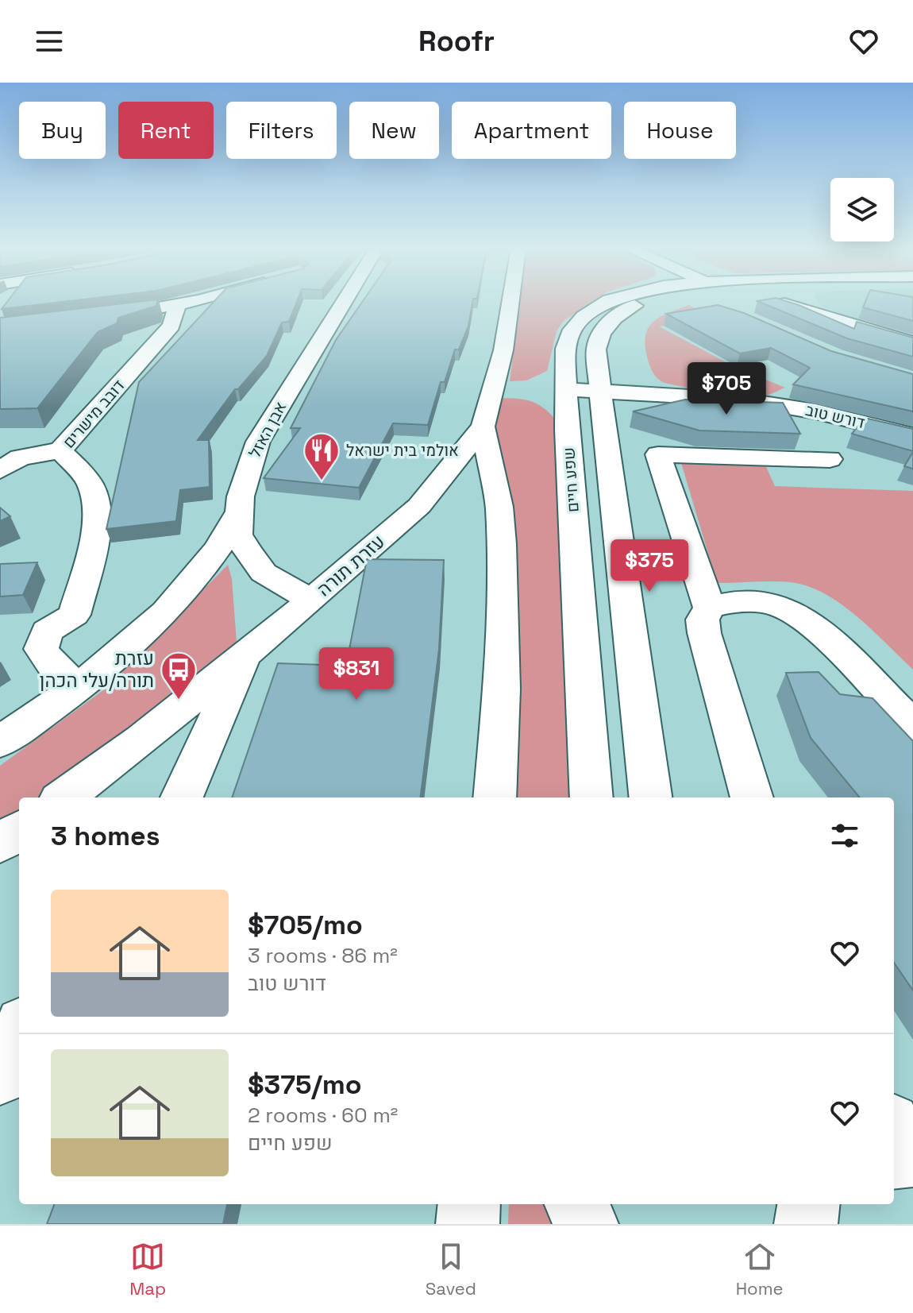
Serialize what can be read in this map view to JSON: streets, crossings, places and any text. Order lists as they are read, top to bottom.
{
  "streets": {
    "street": [
      "דובב מישרים",
      "דורש טוב",
      "אבן האזל",
      "שפע חיים",
      "עזרת תורה"
    ]
  },
  "crossings": [
    ["דורש טוב", "שפע חיים"],
    ["אבן האזל", "עזרת תורה"]
  ],
  "places": {
    "restaurant": ["אולמי בית ישראל"],
    "bus stop": ["עזרת תורה/עלי הכהן"]
  },
  "page": {
    "header": "Roofr",
    "chip": [
      "Buy",
      "Rent",
      "Filters",
      "New",
      "Apartment",
      "House"
    ],
    "price": ["$705", "$375", "$831"],
    "heading": "3 homes",
    "list": [
      {
        "name": "$705/mo",
        "note": "3 rooms · 86 m² · דורש טוב"
      },
      {
        "name": "$375/mo",
        "note": "2 rooms · 60 m² · שפע חיים"
      }
    ],
    "tabs": ["Map", "Saved", "Home"]
  }
}
